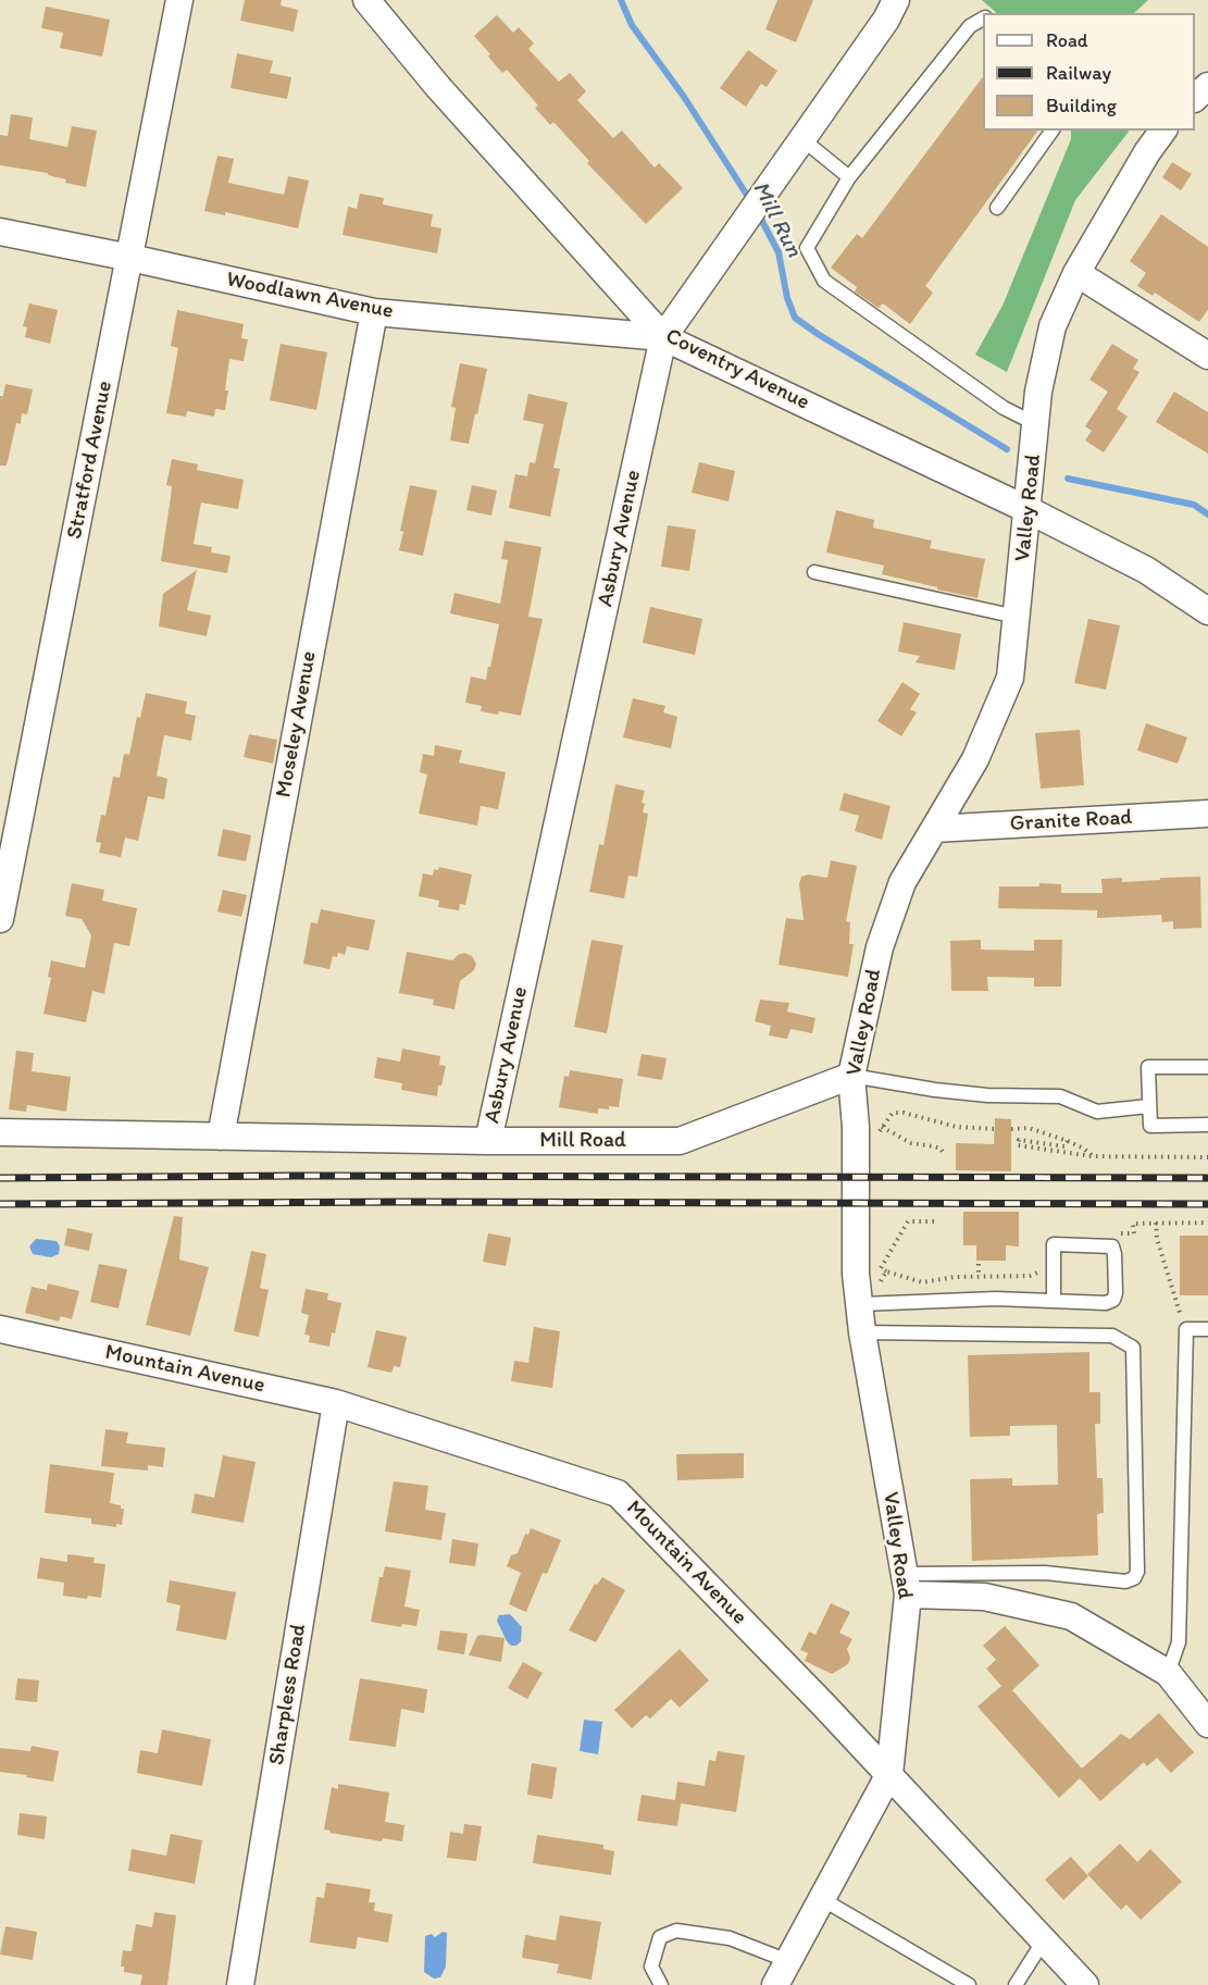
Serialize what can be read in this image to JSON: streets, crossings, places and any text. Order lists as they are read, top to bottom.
{
  "streets": {
    "street": [
      "Woodlawn Avenue",
      "Coventry Avenue",
      "Stratford Avenue",
      "Valley Road",
      "Asbury Avenue",
      "Moseley Avenue",
      "Granite Road",
      "Mill Road",
      "Mountain Avenue",
      "Sharpless Road"
    ]
  },
  "crossings": [
    ["Woodlawn Avenue", "Coventry Avenue"],
    ["Woodlawn Avenue", "Stratford Avenue"],
    ["Woodlawn Avenue", "Asbury Avenue"],
    ["Woodlawn Avenue", "Moseley Avenue"],
    ["Coventry Avenue", "Valley Road"],
    ["Coventry Avenue", "Asbury Avenue"],
    ["Valley Road", "Granite Road"],
    ["Valley Road", "Mill Road"],
    ["Valley Road", "Mountain Avenue"],
    ["Asbury Avenue", "Mill Road"],
    ["Moseley Avenue", "Mill Road"],
    ["Mountain Avenue", "Sharpless Road"]
  ],
  "water": ["Mill Run"],
  "legend": ["Road", "Railway", "Building"]
}
